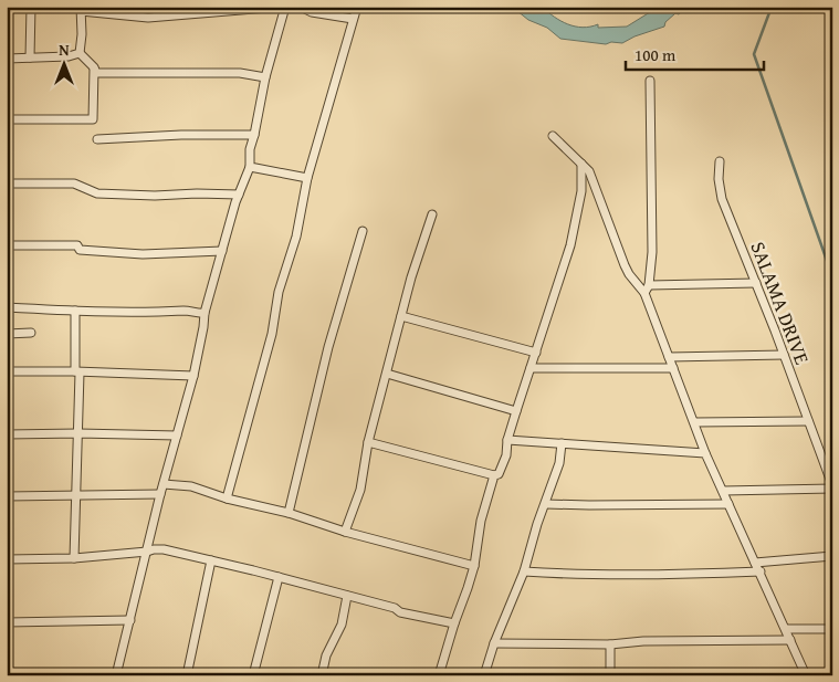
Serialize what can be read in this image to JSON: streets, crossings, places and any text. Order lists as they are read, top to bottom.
{
  "streets": {
    "street": ["SALAMA DRIVE"]
  },
  "scale_bar": "100 m",
  "north": "top"
}
